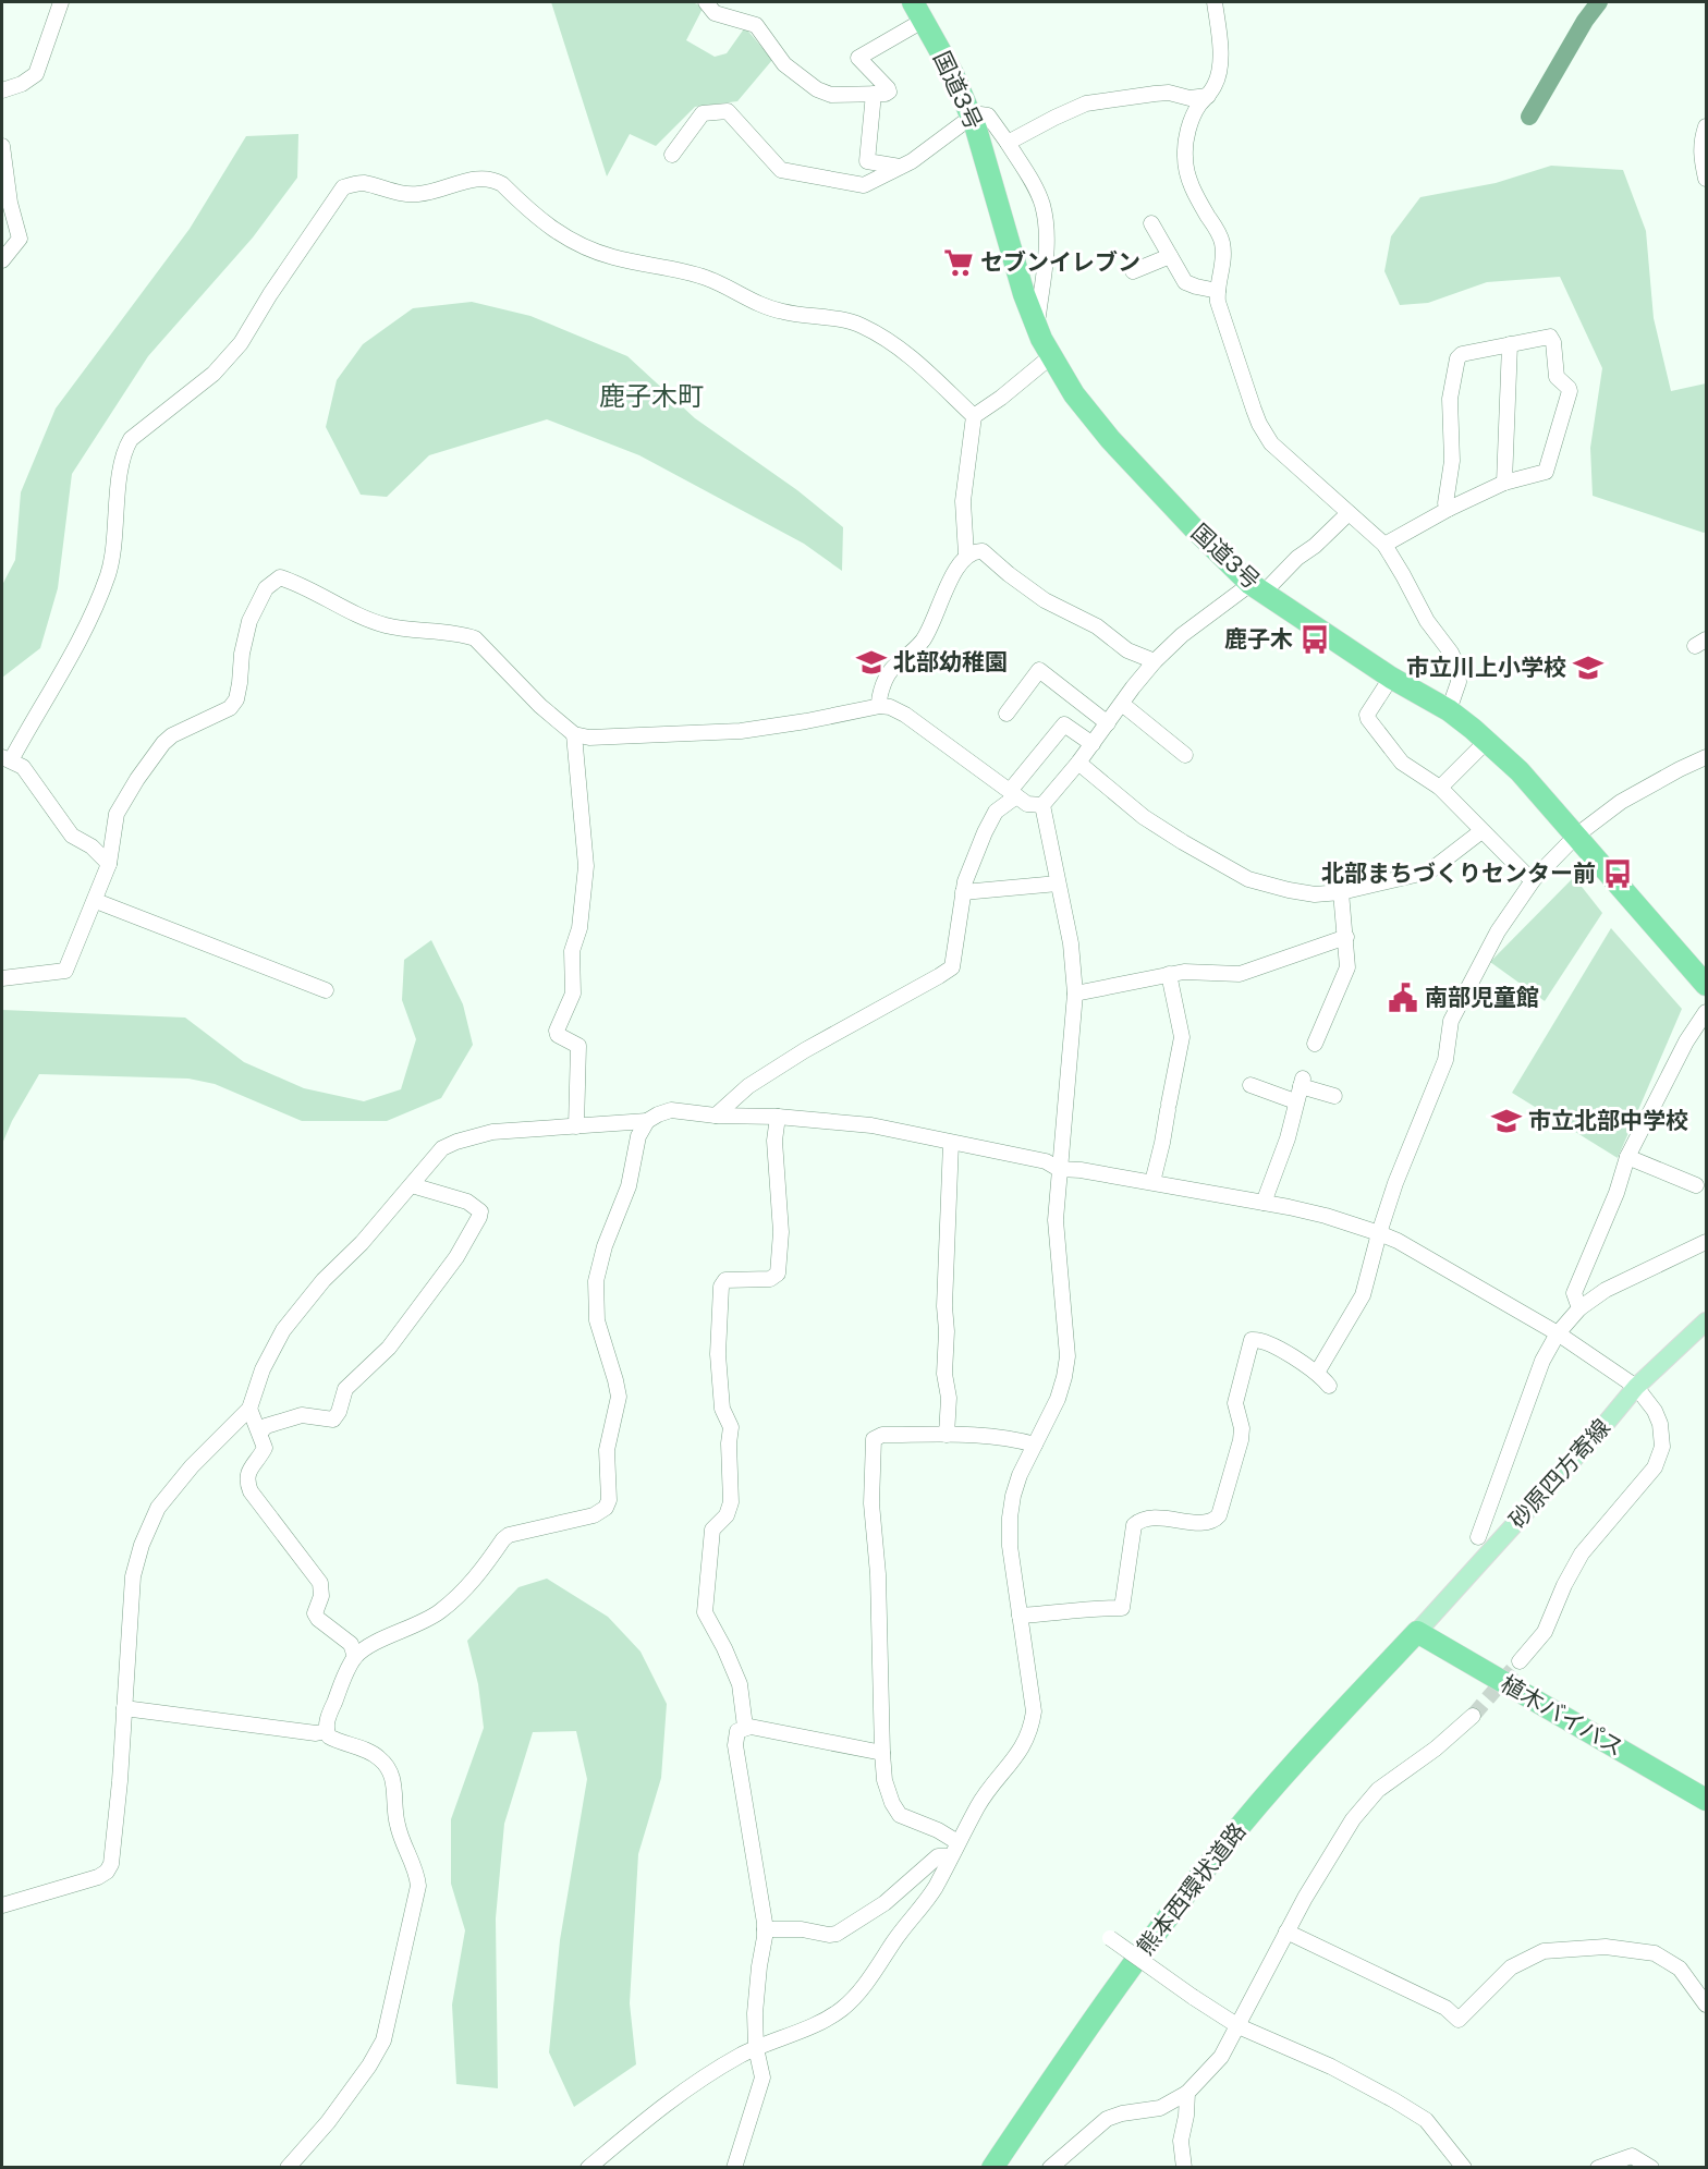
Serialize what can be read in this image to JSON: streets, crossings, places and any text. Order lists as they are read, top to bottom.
{
  "streets": {
    "highway": ["国道3号", "植木バイパス", "熊本西環状道路"],
    "main road": ["砂原四方寄線"]
  },
  "crossings": [
    ["砂原四方寄線", "植木バイパス"],
    ["砂原四方寄線", "熊本西環状道路"],
    ["植木バイパス", "熊本西環状道路"]
  ],
  "districts": ["鹿子木町"],
  "places": {
    "supermarket": ["セブンイレブン"],
    "bus stop": ["鹿子木", "北部まちづくりセンター前"],
    "school or university": ["北部幼稚園", "市立川上小学校", "市立北部中学校"],
    "public building": ["南部児童館"]
  }
}
